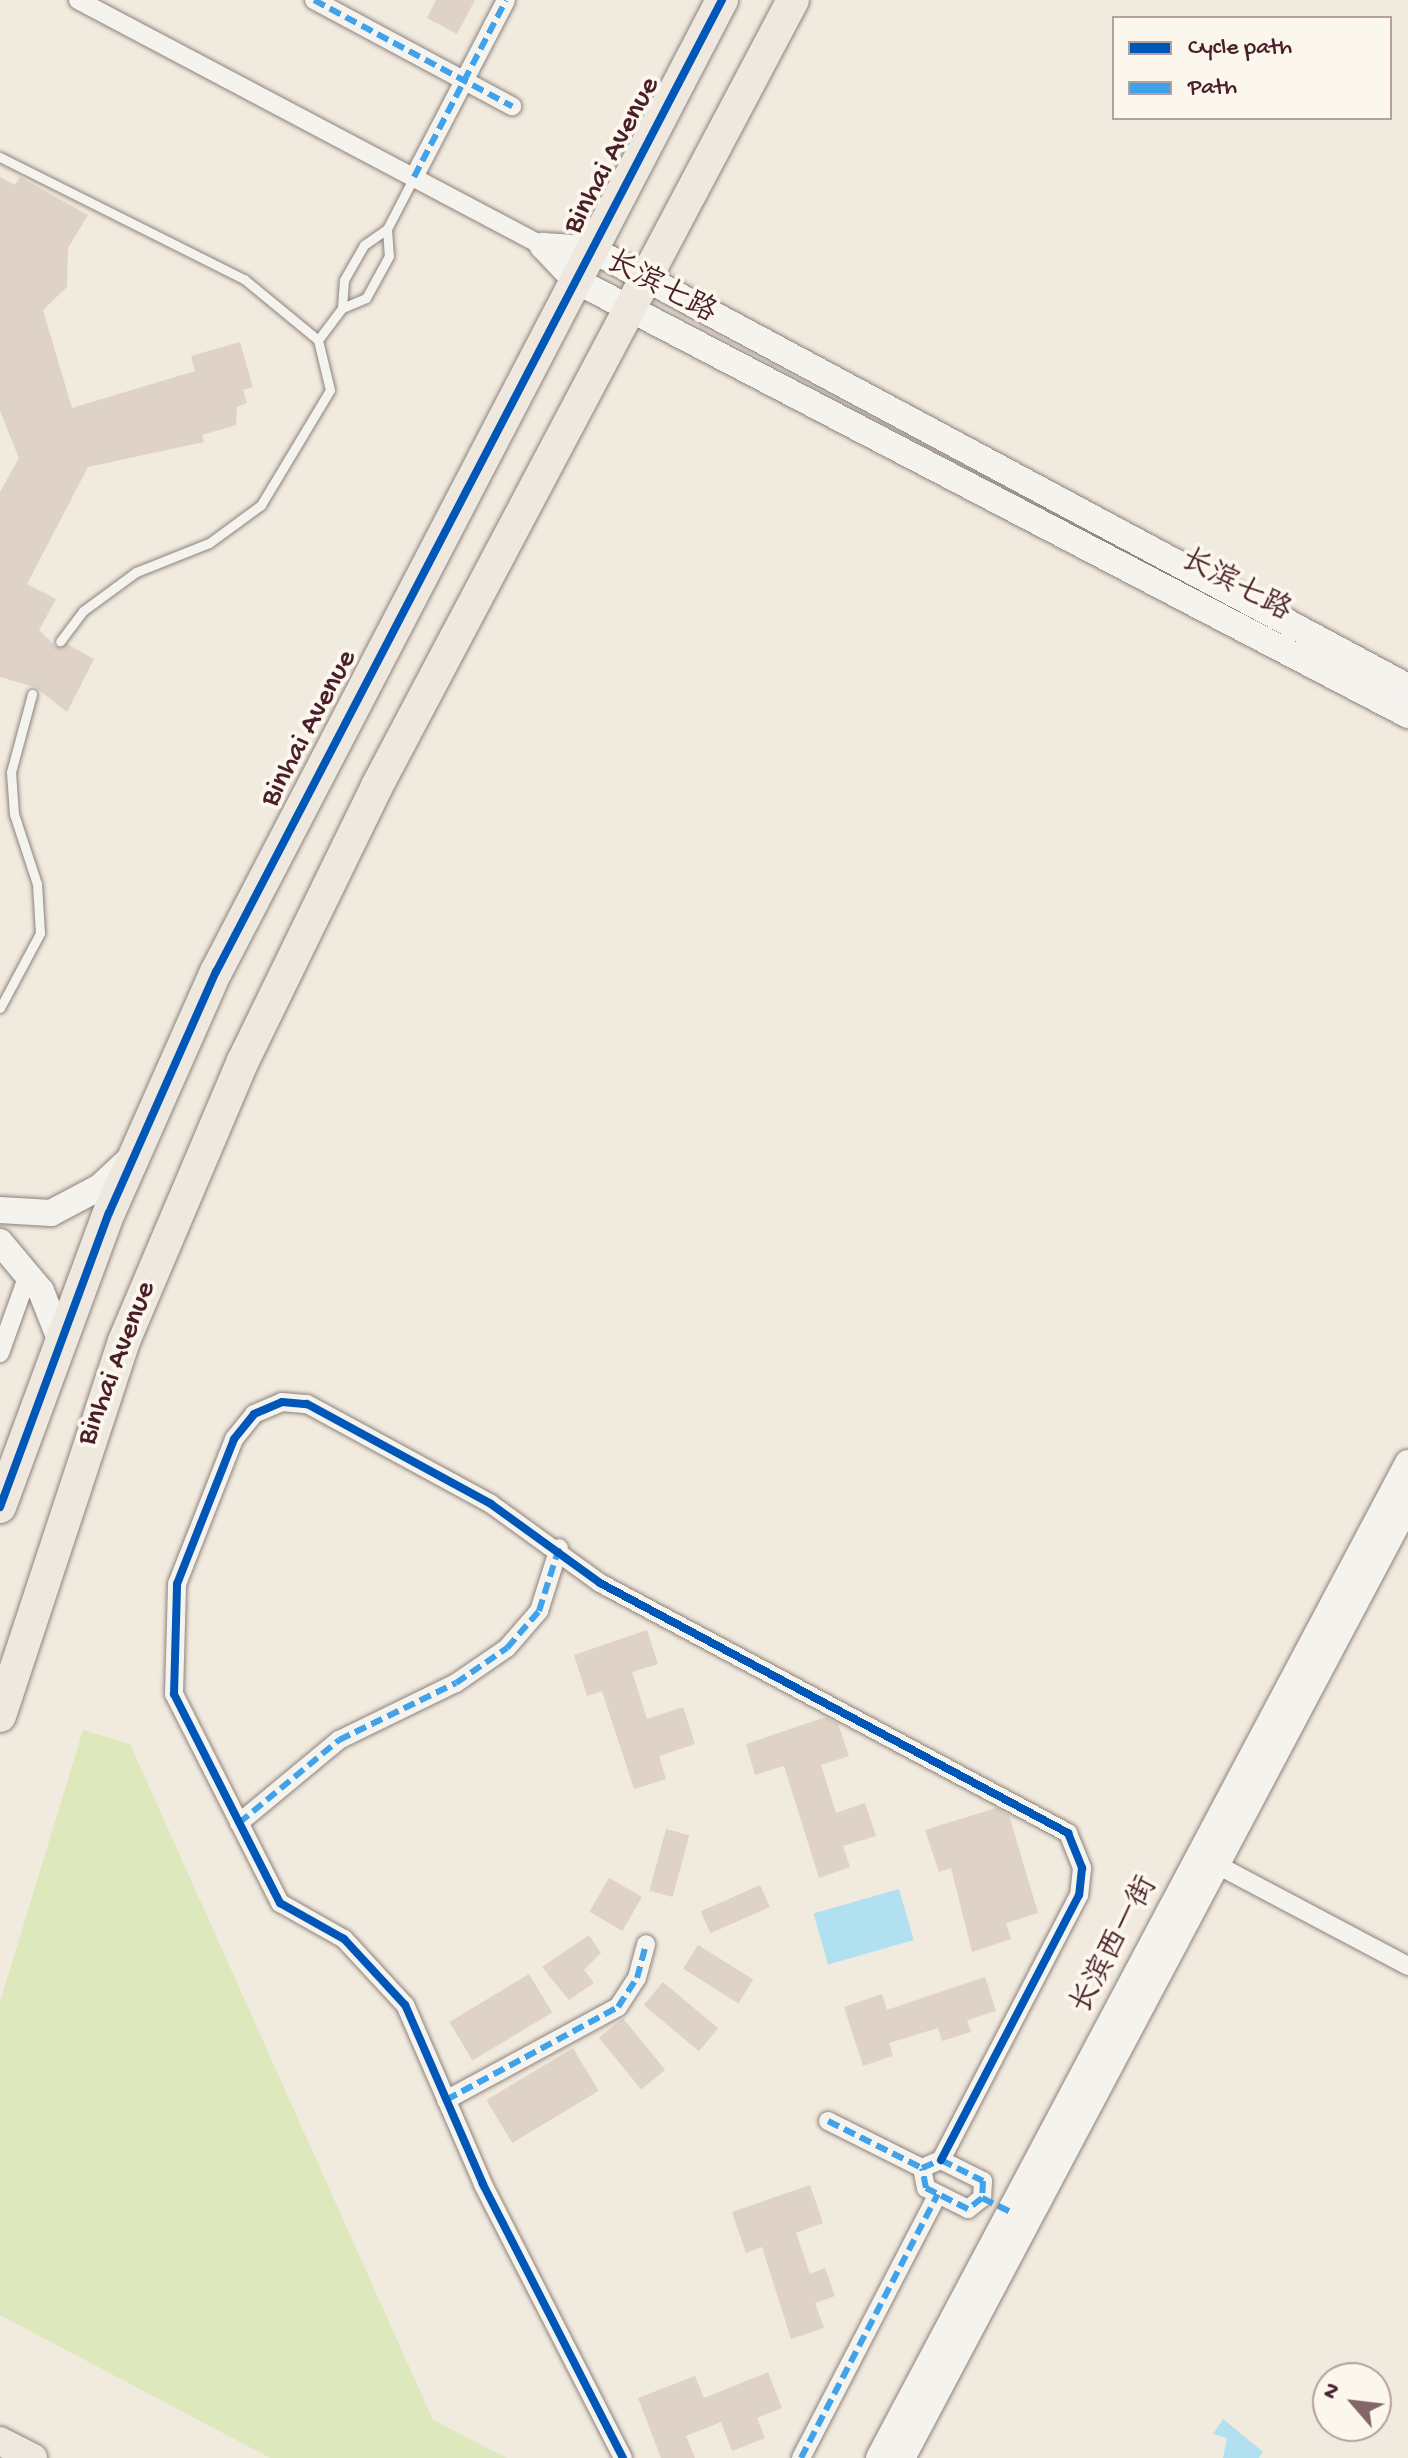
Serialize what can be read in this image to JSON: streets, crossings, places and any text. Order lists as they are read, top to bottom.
{
  "streets": {
    "highway": ["Binhai Avenue"],
    "street": ["长滨七路", "长滨西一街"]
  },
  "crossings": [
    ["Binhai Avenue", "长滨七路"]
  ],
  "legend": ["Cycle path", "Path"],
  "north": "top left"
}
